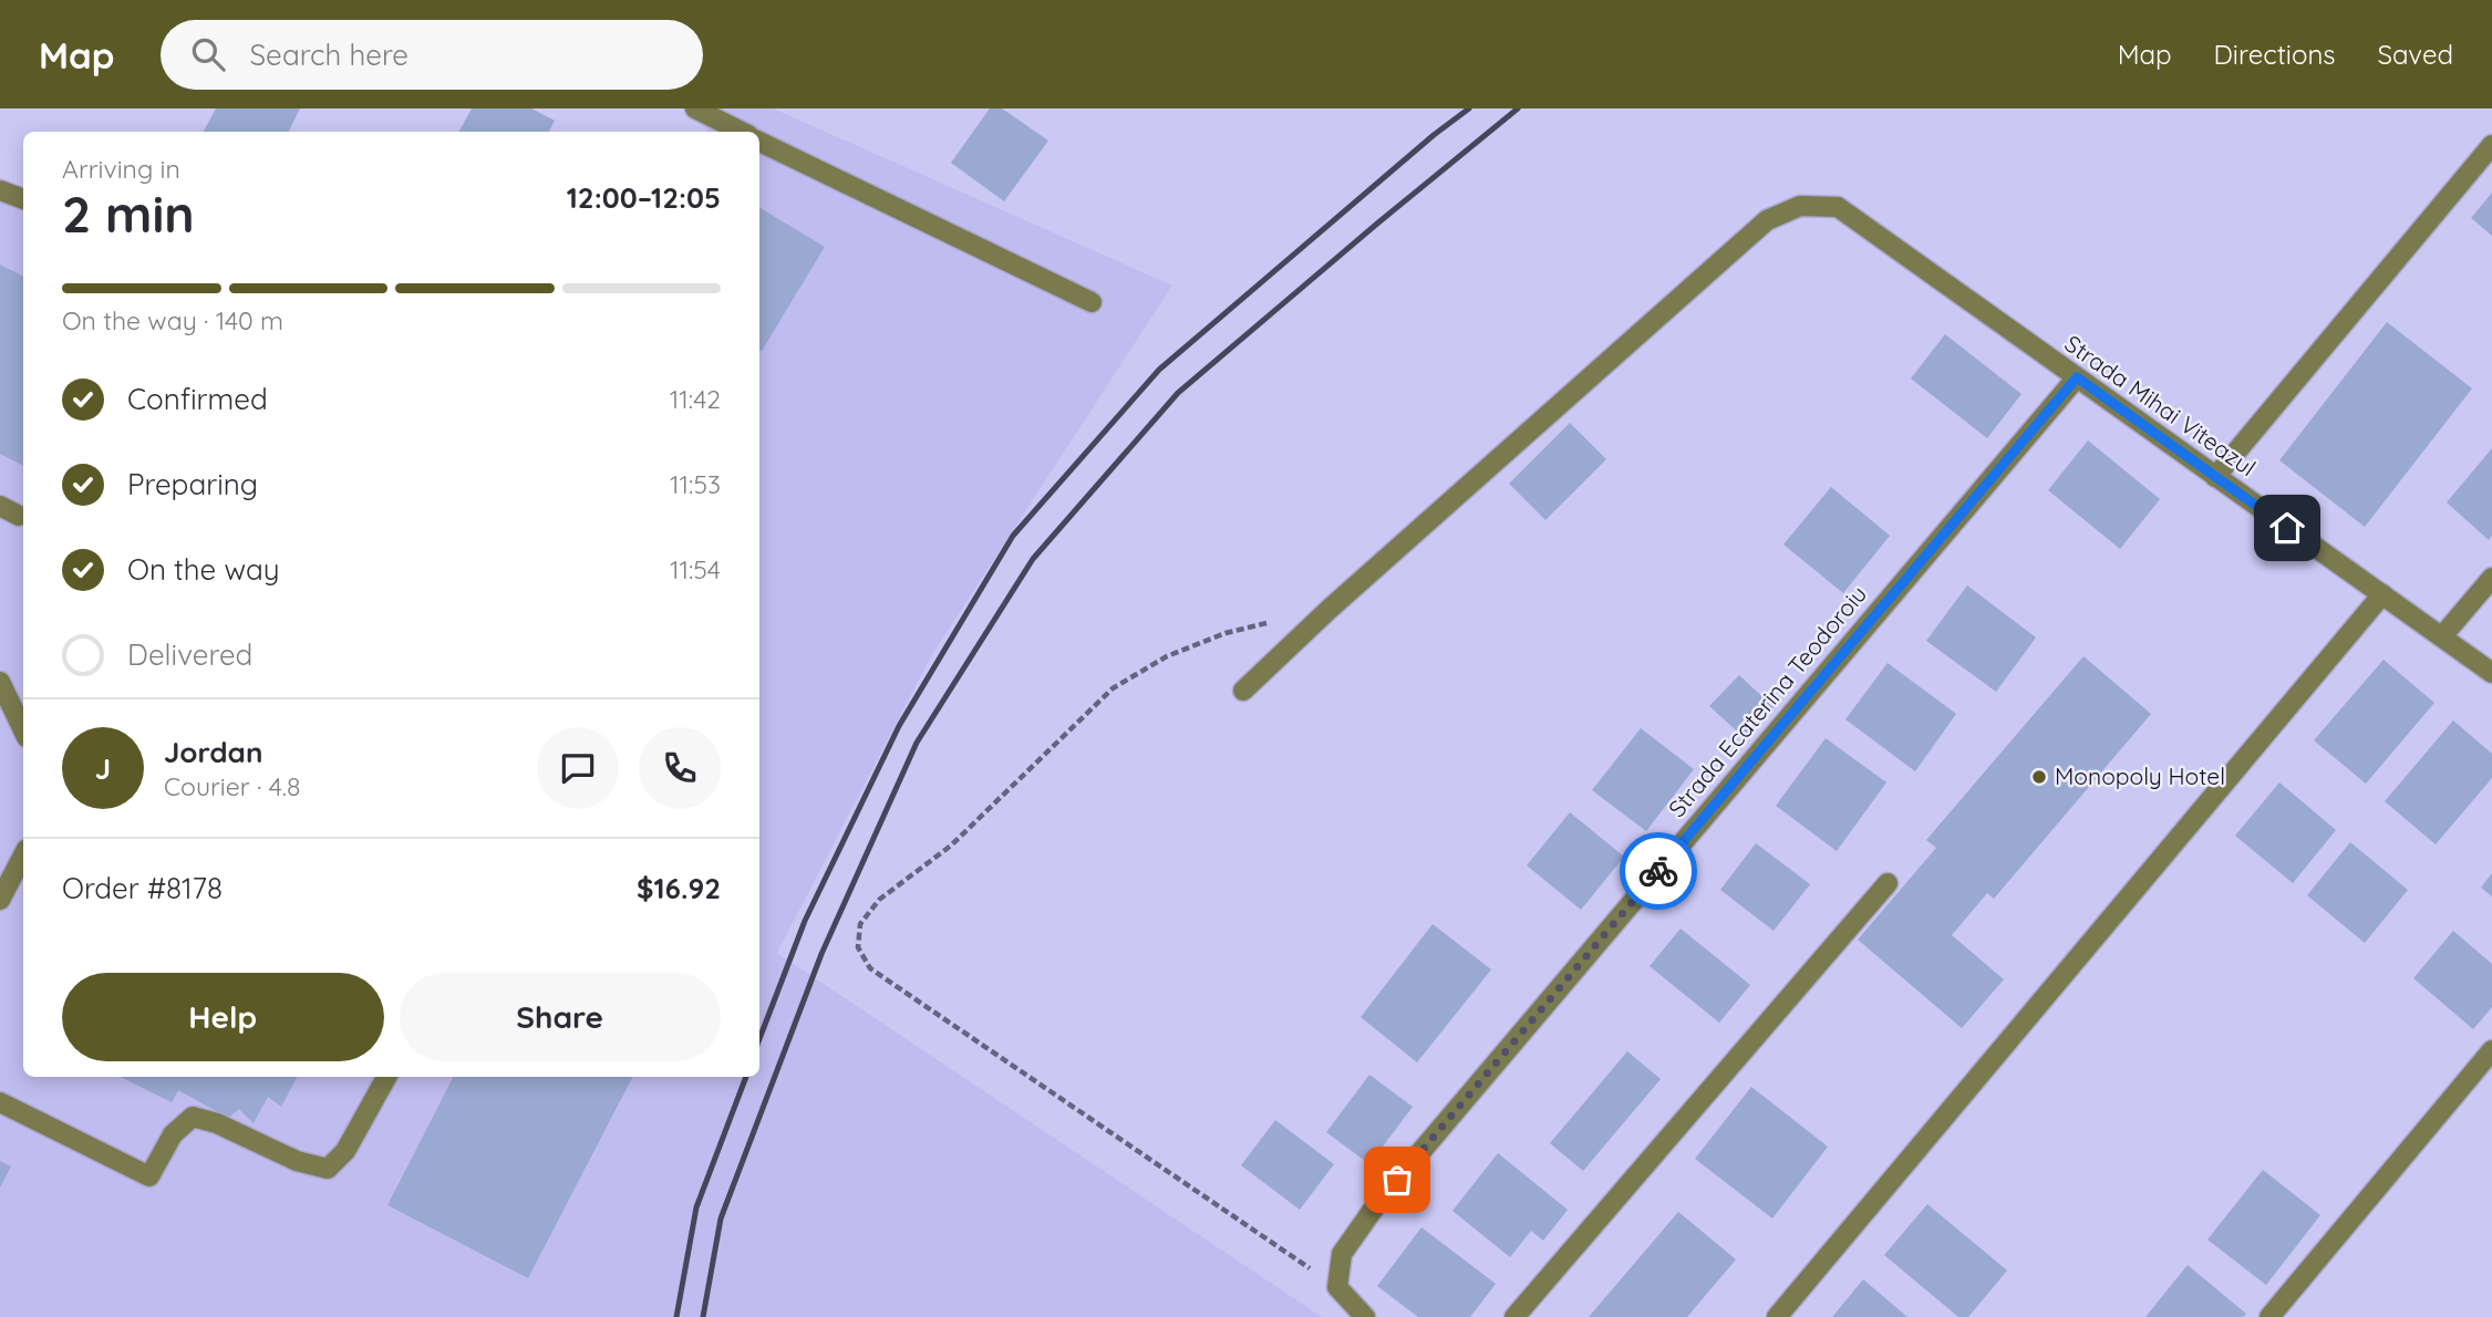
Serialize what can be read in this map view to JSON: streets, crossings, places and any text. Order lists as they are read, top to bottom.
{
  "streets": {
    "street": ["Strada Mihai Viteazul", "Strada Ecaterina Teodoroiu"]
  },
  "crossings": [
    ["Strada Mihai Viteazul", "Strada Ecaterina Teodoroiu"]
  ],
  "places": ["Monopoly Hotel"],
  "page": {
    "header": "Map",
    "search": "Search here",
    "nav": ["Map", "Directions", "Saved"],
    "heading": ["2 min", "Arriving in", "12:00–12:05"],
    "panel": [
      "Jordan",
      "Courier · 4.8",
      "Order #8178",
      "$16.92"
    ],
    "bar": "On the way · 140 m",
    "list": [
      ["Confirmed", "11:42"],
      ["Preparing", "11:53"],
      ["On the way", "11:54"],
      "Delivered"
    ],
    "round": "J",
    "buttons": ["Help", "Share"]
  }
}
